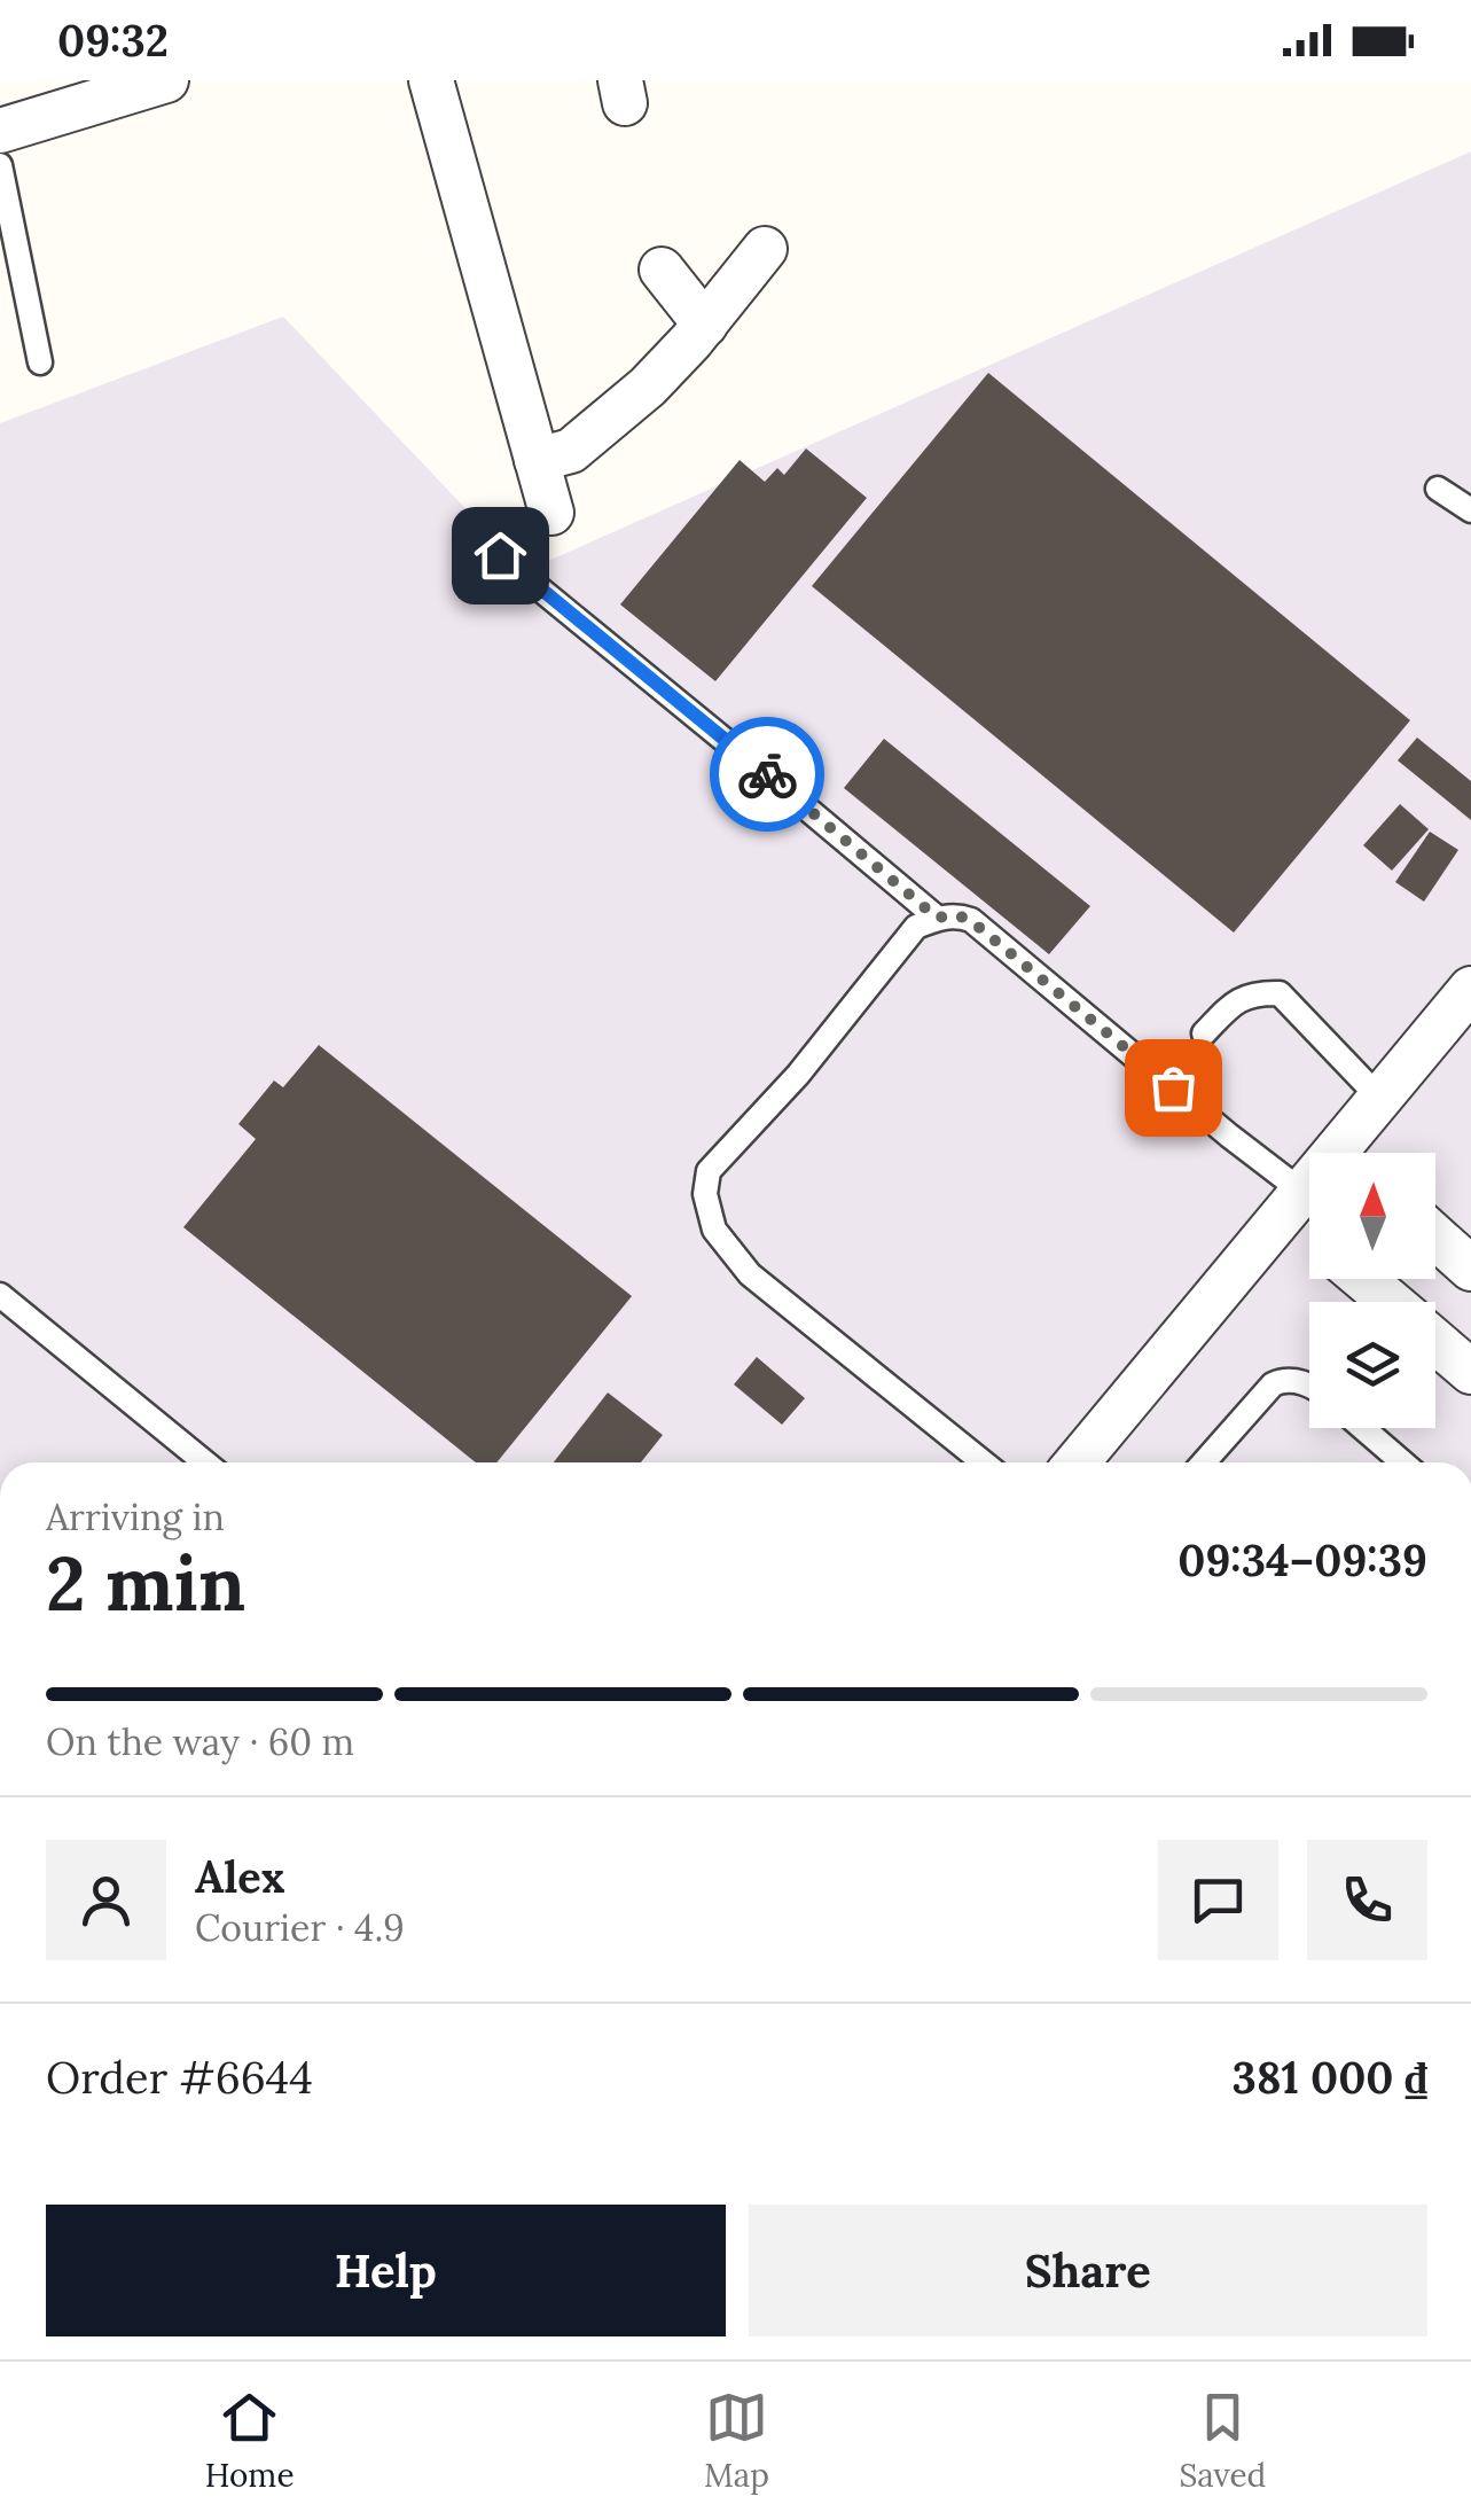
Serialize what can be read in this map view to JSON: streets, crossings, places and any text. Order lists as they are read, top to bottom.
{
  "north": "top",
  "page": {
    "status": "09:32",
    "heading": ["2 min", "Arriving in", "09:34–09:39"],
    "panel": [
      "Alex",
      "Courier · 4.9",
      "Order #6644",
      "381 000 ₫"
    ],
    "bar": "On the way · 60 m",
    "buttons": ["Help", "Share"],
    "tabs": ["Home", "Map", "Saved"]
  }
}
